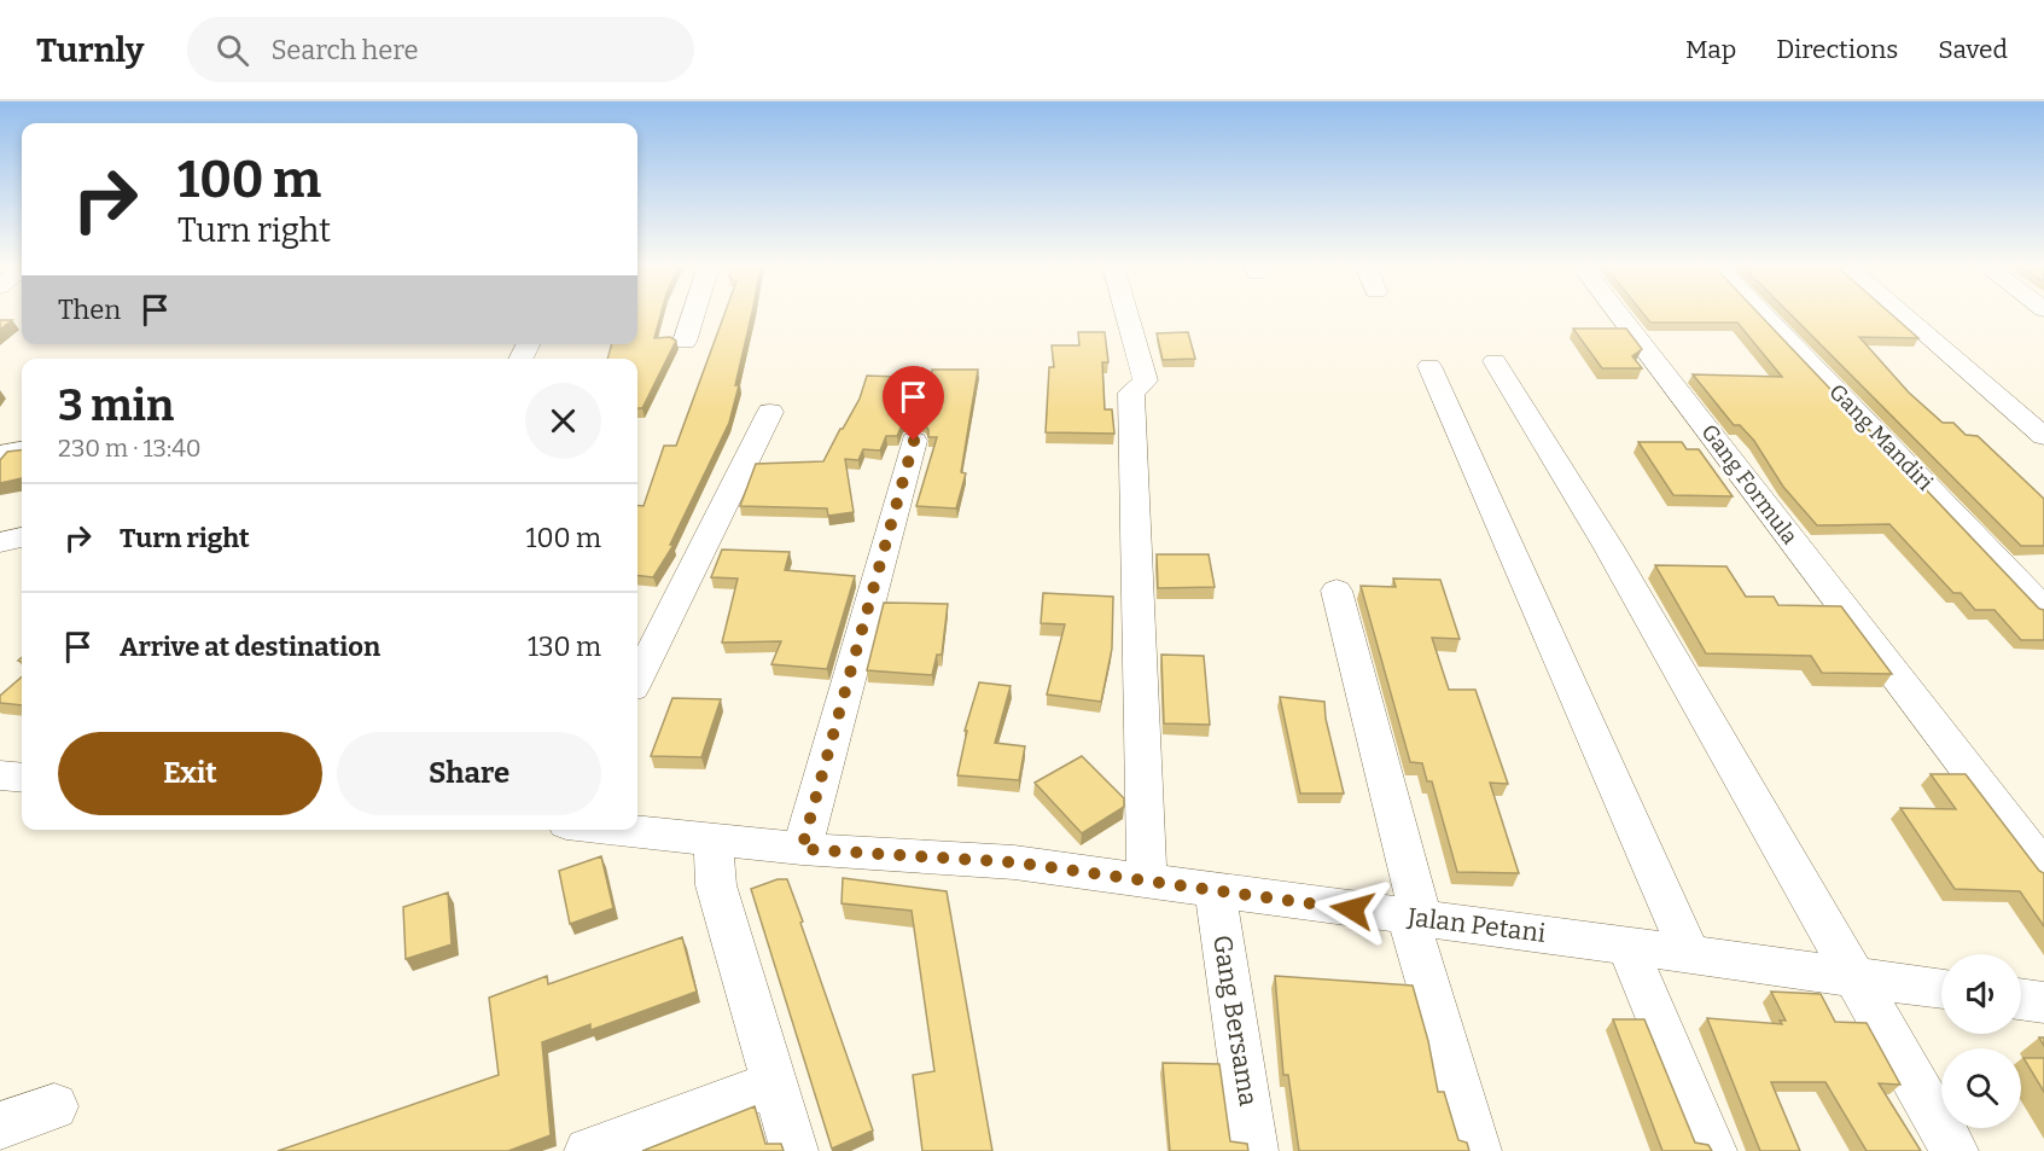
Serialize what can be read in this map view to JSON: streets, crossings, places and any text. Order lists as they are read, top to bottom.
{
  "streets": {
    "street": [
      "Gang Mandiri",
      "Gang Formula",
      "Jalan Petani",
      "Gang Bersama"
    ]
  },
  "crossings": [
    ["Jalan Petani", "Gang Bersama"]
  ],
  "page": {
    "header": "Turnly",
    "search": "Search here",
    "nav": ["Map", "Directions", "Saved"],
    "turn": ["100 m", "Turn right"],
    "then": "Then",
    "heading": ["3 min", "230 m · 13:40"],
    "list": [
      {
        "name": "Turn right",
        "value": "100 m"
      },
      {
        "name": "Arrive at destination",
        "value": "130 m"
      }
    ],
    "buttons": ["Exit", "Share"]
  }
}
